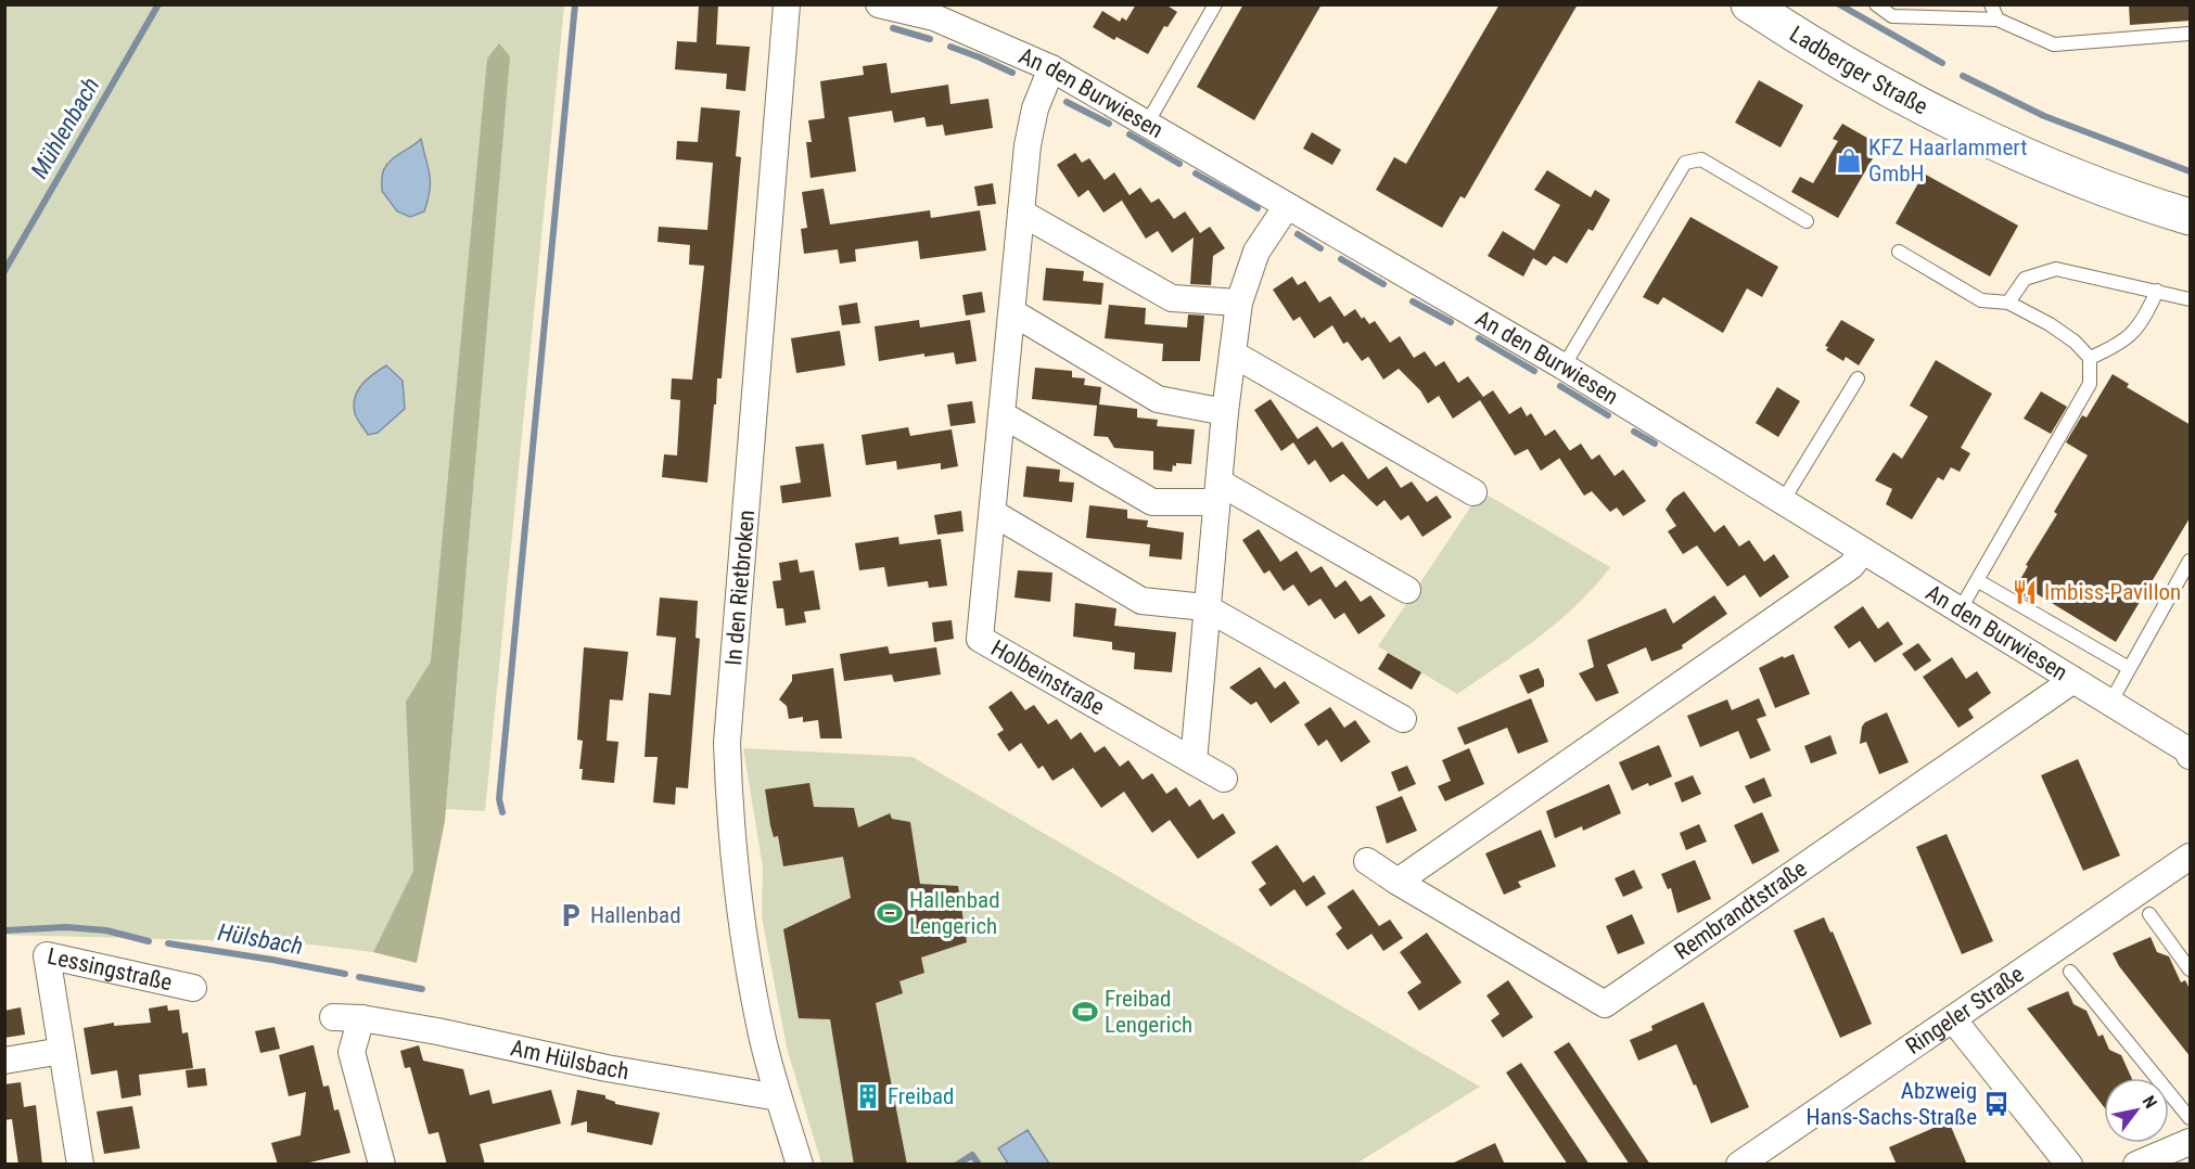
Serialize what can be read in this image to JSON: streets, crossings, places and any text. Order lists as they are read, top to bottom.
{
  "streets": {
    "main road": ["Ladberger Straße"],
    "street": [
      "An den Burwiesen",
      "In den Rietbroken",
      "Holbeinstraße",
      "Rembrandtstraße",
      "Lessingstraße",
      "Ringeler Straße",
      "Am Hülsbach"
    ]
  },
  "crossings": [
    ["An den Burwiesen", "Holbeinstraße"],
    ["An den Burwiesen", "Rembrandtstraße"],
    ["In den Rietbroken", "Am Hülsbach"]
  ],
  "water": ["Mühlenbach", "Hülsbach"],
  "places": {
    "shop": ["KFZ Haarlammert GmbH"],
    "restaurant": ["Imbiss-Pavillon"],
    "sports": ["Hallenbad Lengerich", "Freibad Lengerich"],
    "parking": ["Hallenbad"],
    "building": ["Freibad"],
    "bus stop": ["Abzweig Hans-Sachs-Straße"]
  },
  "north": "top right"
}
